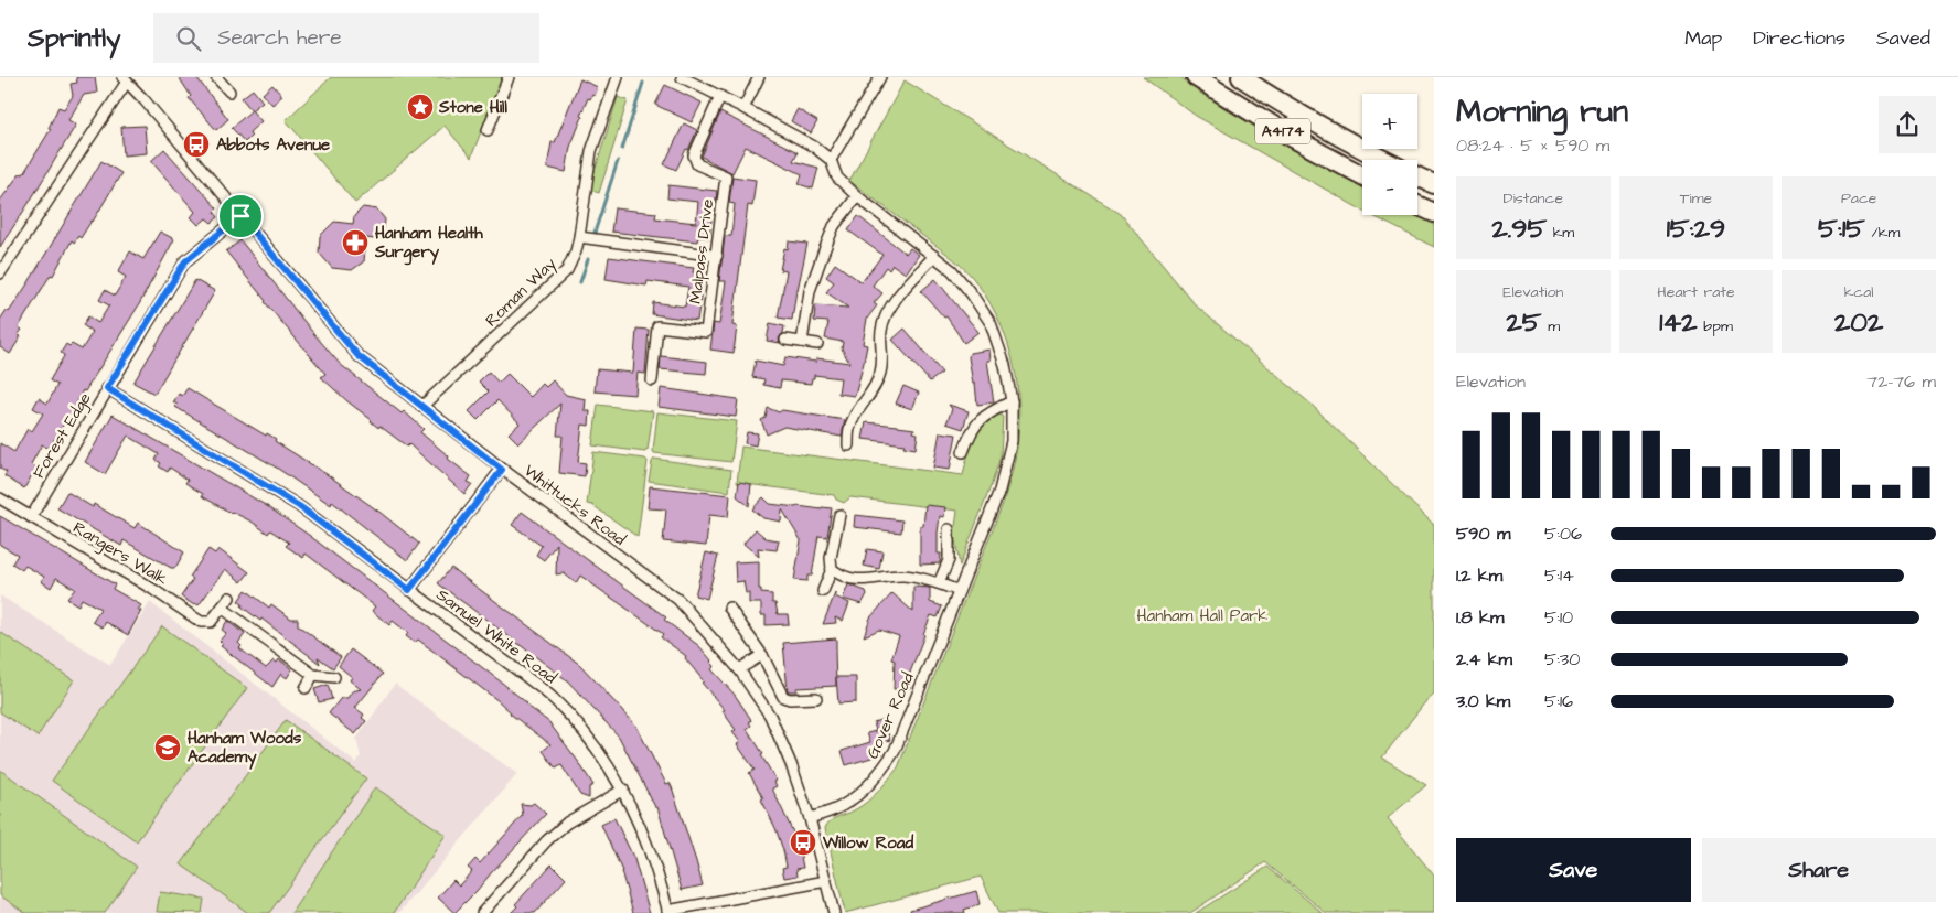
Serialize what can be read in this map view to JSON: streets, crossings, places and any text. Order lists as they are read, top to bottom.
{
  "streets": {
    "highway": ["A4174"],
    "street": [
      "Malpass Drive",
      "Roman Way",
      "Forest Edge",
      "Whittucks Road",
      "Rangers Walk",
      "Samuel White Road",
      "Gover Road"
    ]
  },
  "crossings": [
    ["Roman Way", "Whittucks Road"],
    ["Forest Edge", "Whittucks Road"],
    ["Forest Edge", "Rangers Walk"],
    ["Forest Edge", "Samuel White Road"],
    ["Whittucks Road", "Gover Road"]
  ],
  "parks": ["Hanham Hall Park"],
  "places": {
    "place": ["Stone Hill"],
    "bus stop": ["Abbots Avenue", "Willow Road"],
    "pharmacy": ["Hanham Health Surgery"],
    "school or university": ["Hanham Woods Academy"]
  },
  "page": {
    "header": "Sprintly",
    "search": "Search here",
    "nav": ["Map", "Directions", "Saved"],
    "heading": ["Morning run", "08:24 · 5 × 590 m"],
    "map_buttons": ["+", "−"],
    "stats": [
      ["Distance", "2.95 km"],
      ["Time", "15:29"],
      ["Pace", "5:15 /km"],
      ["Elevation", "25 m"],
      ["Heart rate", "142 bpm"],
      ["kcal", "202"]
    ],
    "chart": ["Elevation", "72–76 m"],
    "list": [
      {
        "name": "590 m",
        "note": "5:06"
      },
      {
        "name": "1.2 km",
        "note": "5:14"
      },
      {
        "name": "1.8 km",
        "note": "5:10"
      },
      {
        "name": "2.4 km",
        "note": "5:30"
      },
      {
        "name": "3.0 km",
        "note": "5:16"
      }
    ],
    "buttons": ["Save", "Share"]
  }
}
